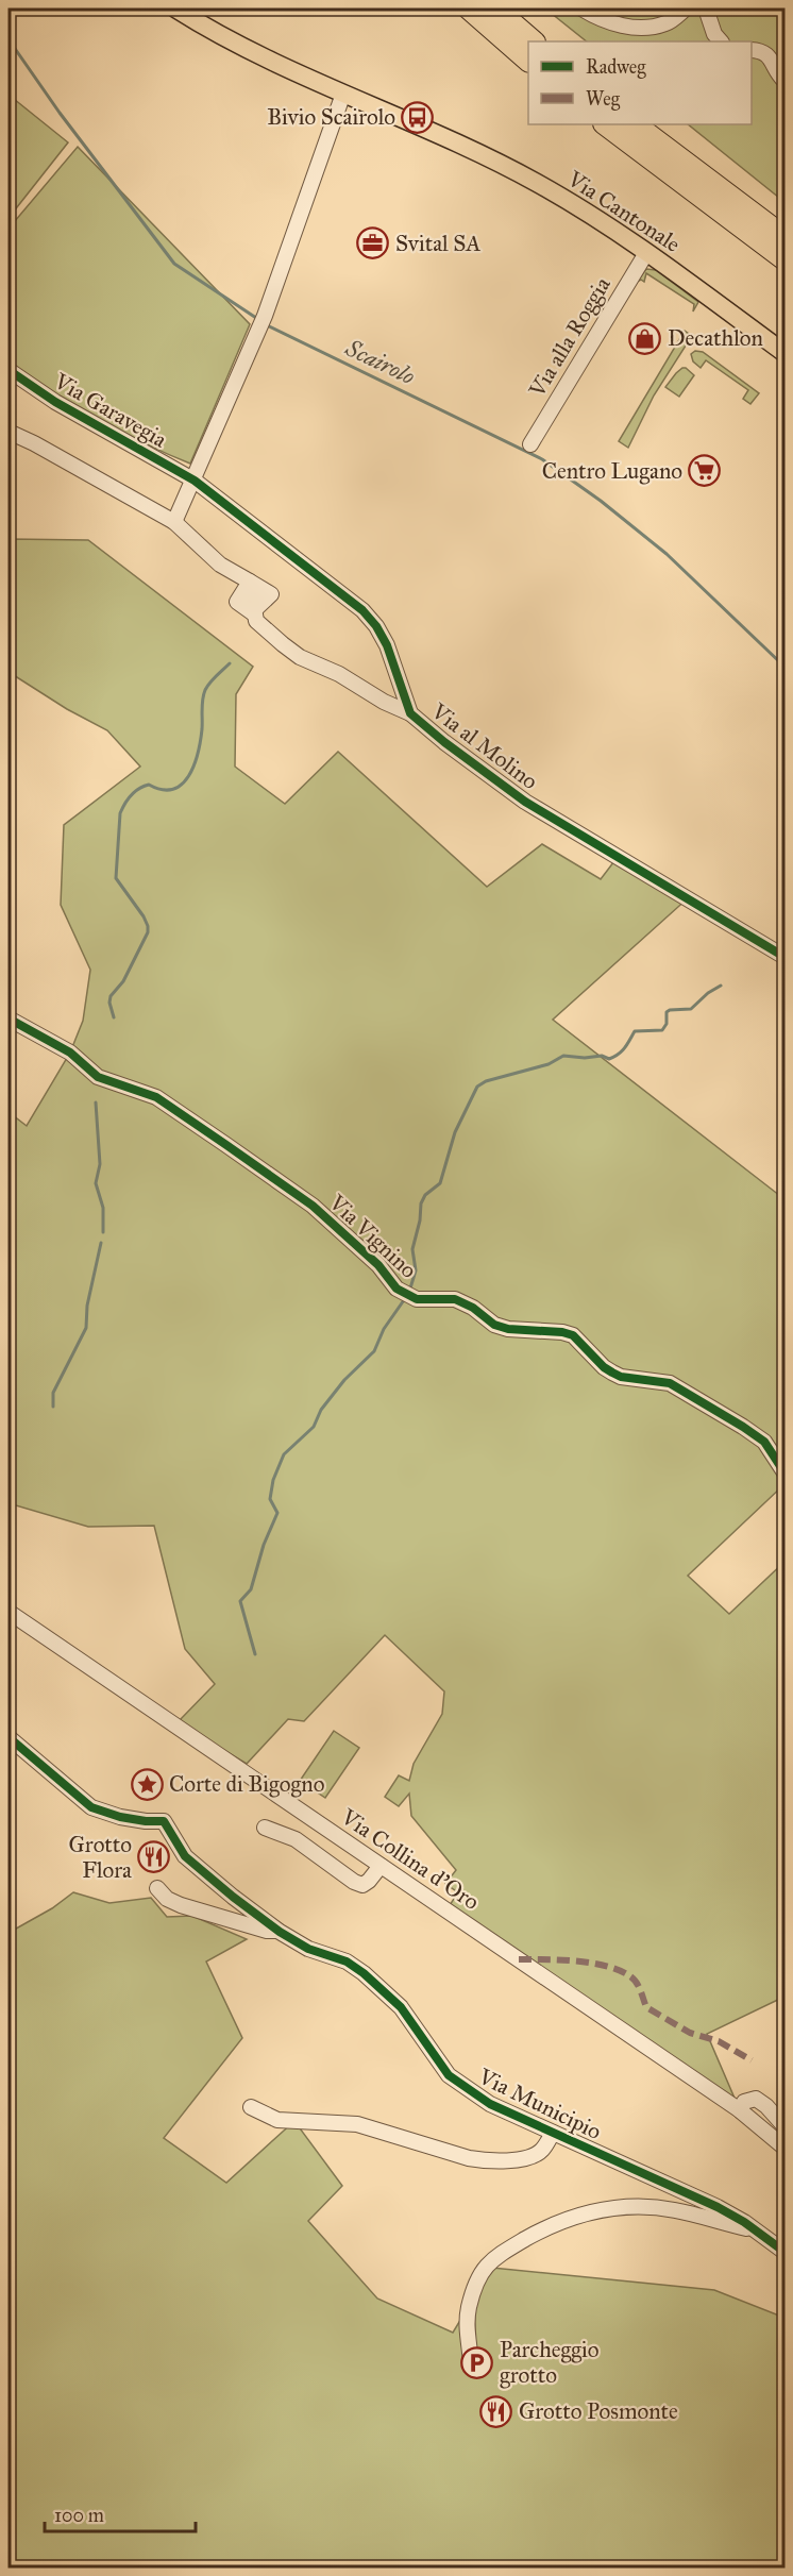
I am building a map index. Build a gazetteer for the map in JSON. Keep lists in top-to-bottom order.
{
  "streets": {
    "main road": ["Via Cantonale"],
    "street": [
      "Via alla Roggia",
      "Via Garavegia",
      "Via al Molino",
      "Via Vignino",
      "Via Collina d'Oro",
      "Via Municipio"
    ]
  },
  "crossings": [
    ["Via Cantonale", "Via alla Roggia"],
    ["Via Garavegia", "Via al Molino"]
  ],
  "water": ["Scairolo"],
  "places": {
    "bus stop": ["Bivio Scairolo"],
    "office": ["Svital SA"],
    "shop": ["Decathlon"],
    "supermarket": ["Centro Lugano"],
    "place": ["Corte di Bigogno"],
    "restaurant": ["Grotto Flora", "Grotto Posmonte"],
    "parking": ["Parcheggio grotto"]
  },
  "legend": ["Radweg", "Weg"],
  "scale_bar": "100 m"
}
